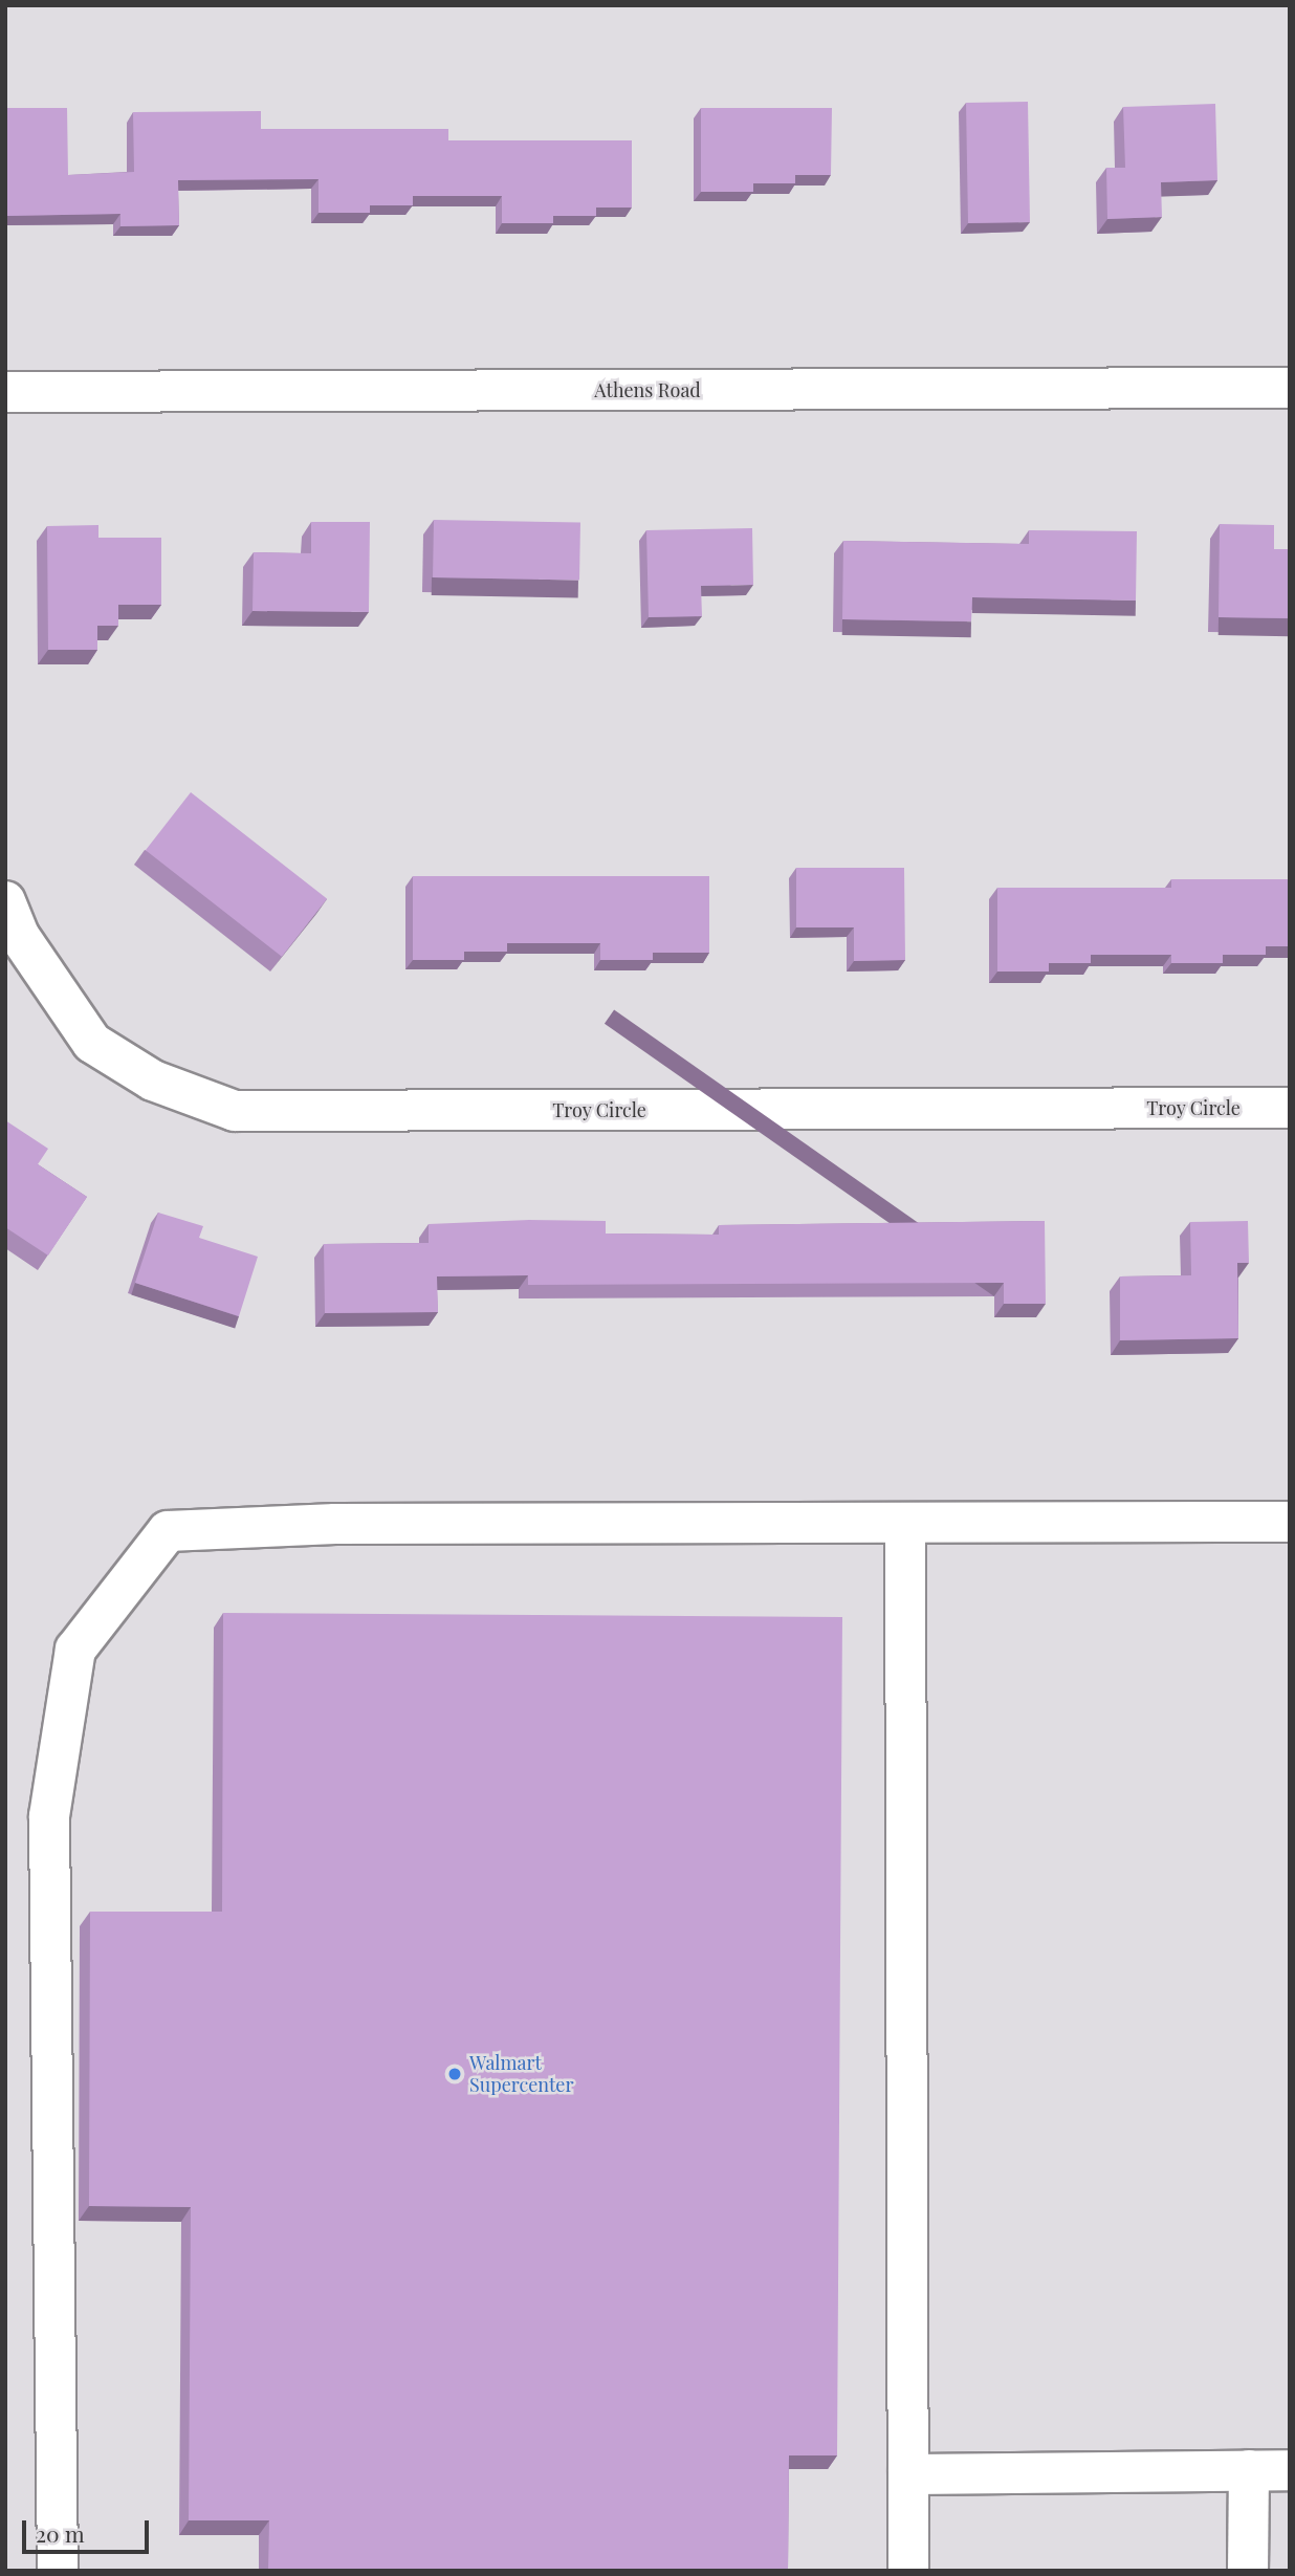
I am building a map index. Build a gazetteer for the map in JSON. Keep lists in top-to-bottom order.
{
  "streets": {
    "street": ["Athens Road", "Troy Circle"]
  },
  "places": ["Walmart Supercenter"],
  "scale_bar": "20 m"
}
